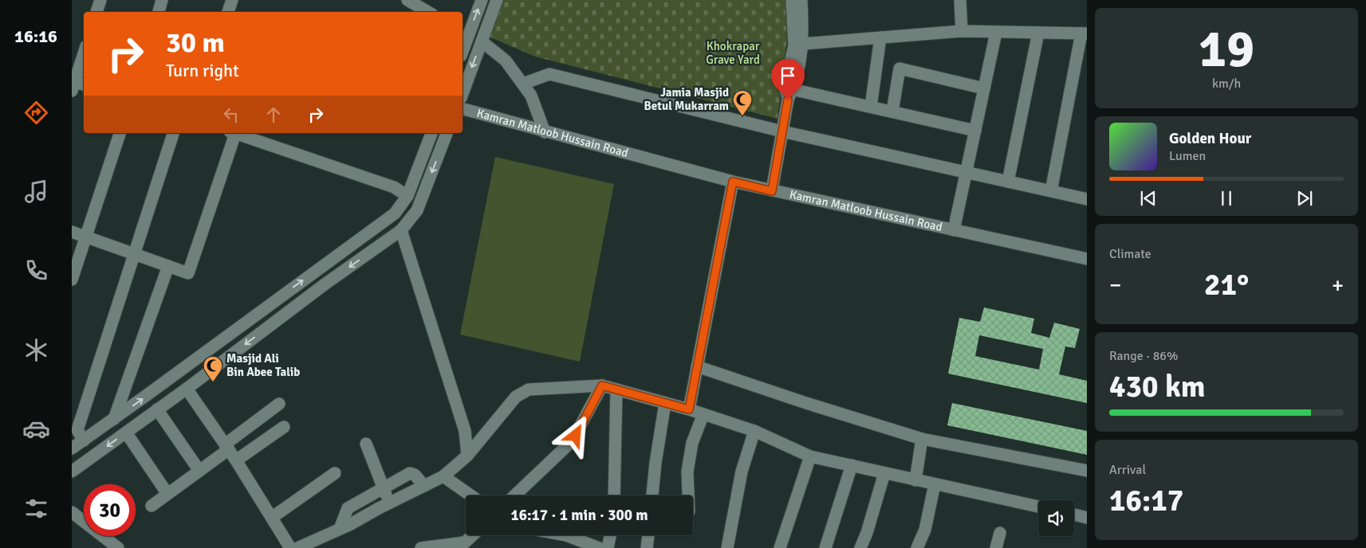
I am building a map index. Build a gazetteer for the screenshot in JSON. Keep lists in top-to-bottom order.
{
  "streets": {
    "street": ["Kamran Matloob Hussain Road"]
  },
  "parks": ["Khokrapar Grave Yard"],
  "places": {
    "mosque": ["Jamia Masjid Betul Mukarram", "Masjid Ali Bin Abee Talib"]
  },
  "page": {
    "tabs": "16:16",
    "tile": [
      ["19", "km/h"],
      "Climate",
      ["Range · 86%", "430 km"],
      ["Arrival", "16:17"]
    ],
    "turn": ["30 m", "Turn right"],
    "song": ["Golden Hour", "Lumen"],
    "heat": ["−", "21°", "+"],
    "limit": "30",
    "trip": "16:17 · 1 min · 300 m"
  }
}
